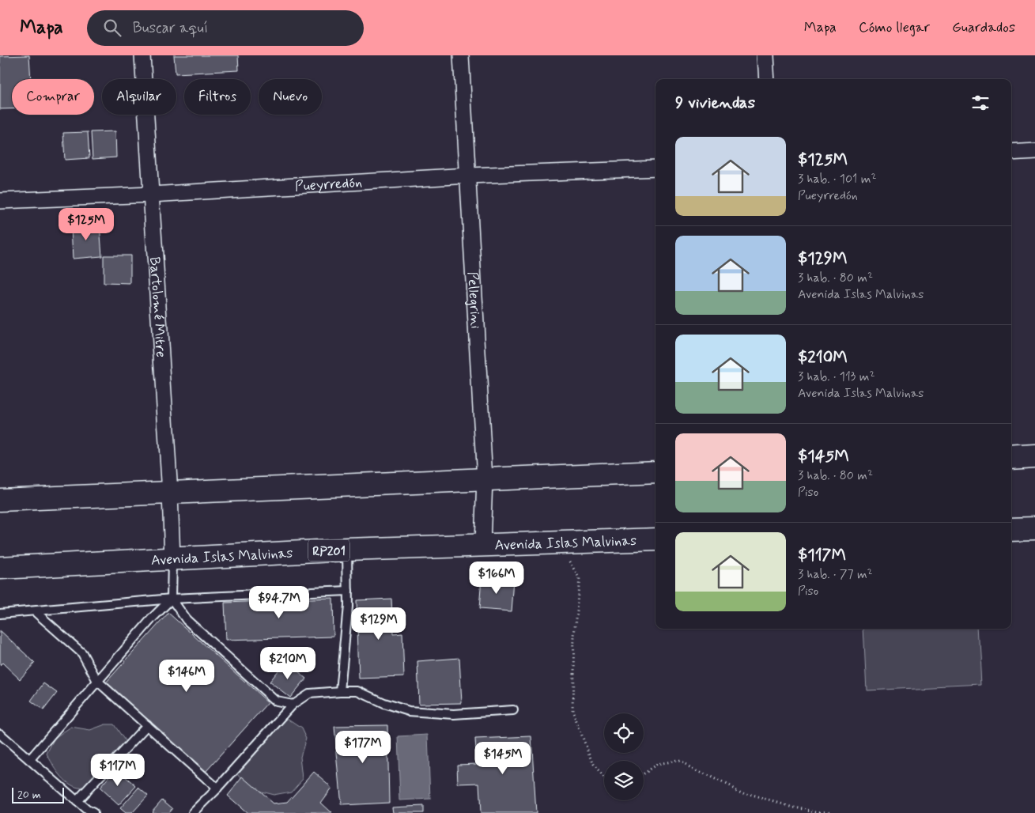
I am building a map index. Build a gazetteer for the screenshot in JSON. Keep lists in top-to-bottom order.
{
  "streets": {
    "main road": ["Avenida Islas Malvinas", "RP201"],
    "street": ["Pueyrredón", "Pellegrini", "Bartolomé Mitre"]
  },
  "crossings": [
    ["Pueyrredón", "Pellegrini"],
    ["Pueyrredón", "Bartolomé Mitre"],
    ["Pellegrini", "Avenida Islas Malvinas"],
    ["Bartolomé Mitre", "Avenida Islas Malvinas"]
  ],
  "scale_bar": "20 m",
  "page": {
    "header": "Mapa",
    "search": "Buscar aquí",
    "nav": ["Mapa", "Cómo llegar", "Guardados"],
    "chip": [
      "Comprar",
      "Alquilar",
      "Filtros",
      "Nuevo"
    ],
    "heading": "9 viviendas",
    "list": [
      {
        "name": "$125M",
        "note": "3 hab. · 101 m² · Pueyrredón"
      },
      {
        "name": "$129M",
        "note": "3 hab. · 80 m² · Avenida Islas Malvinas"
      },
      {
        "name": "$210M",
        "note": "3 hab. · 113 m² · Avenida Islas Malvinas"
      },
      {
        "name": "$145M",
        "note": "3 hab. · 80 m² · Piso"
      },
      {
        "name": "$117M",
        "note": "3 hab. · 77 m² · Piso"
      }
    ],
    "price": [
      "$125M",
      "$166M",
      "$94.7M",
      "$129M",
      "$210M",
      "$146M",
      "$177M",
      "$145M",
      "$117M"
    ],
    "scale": "20 m"
  }
}
